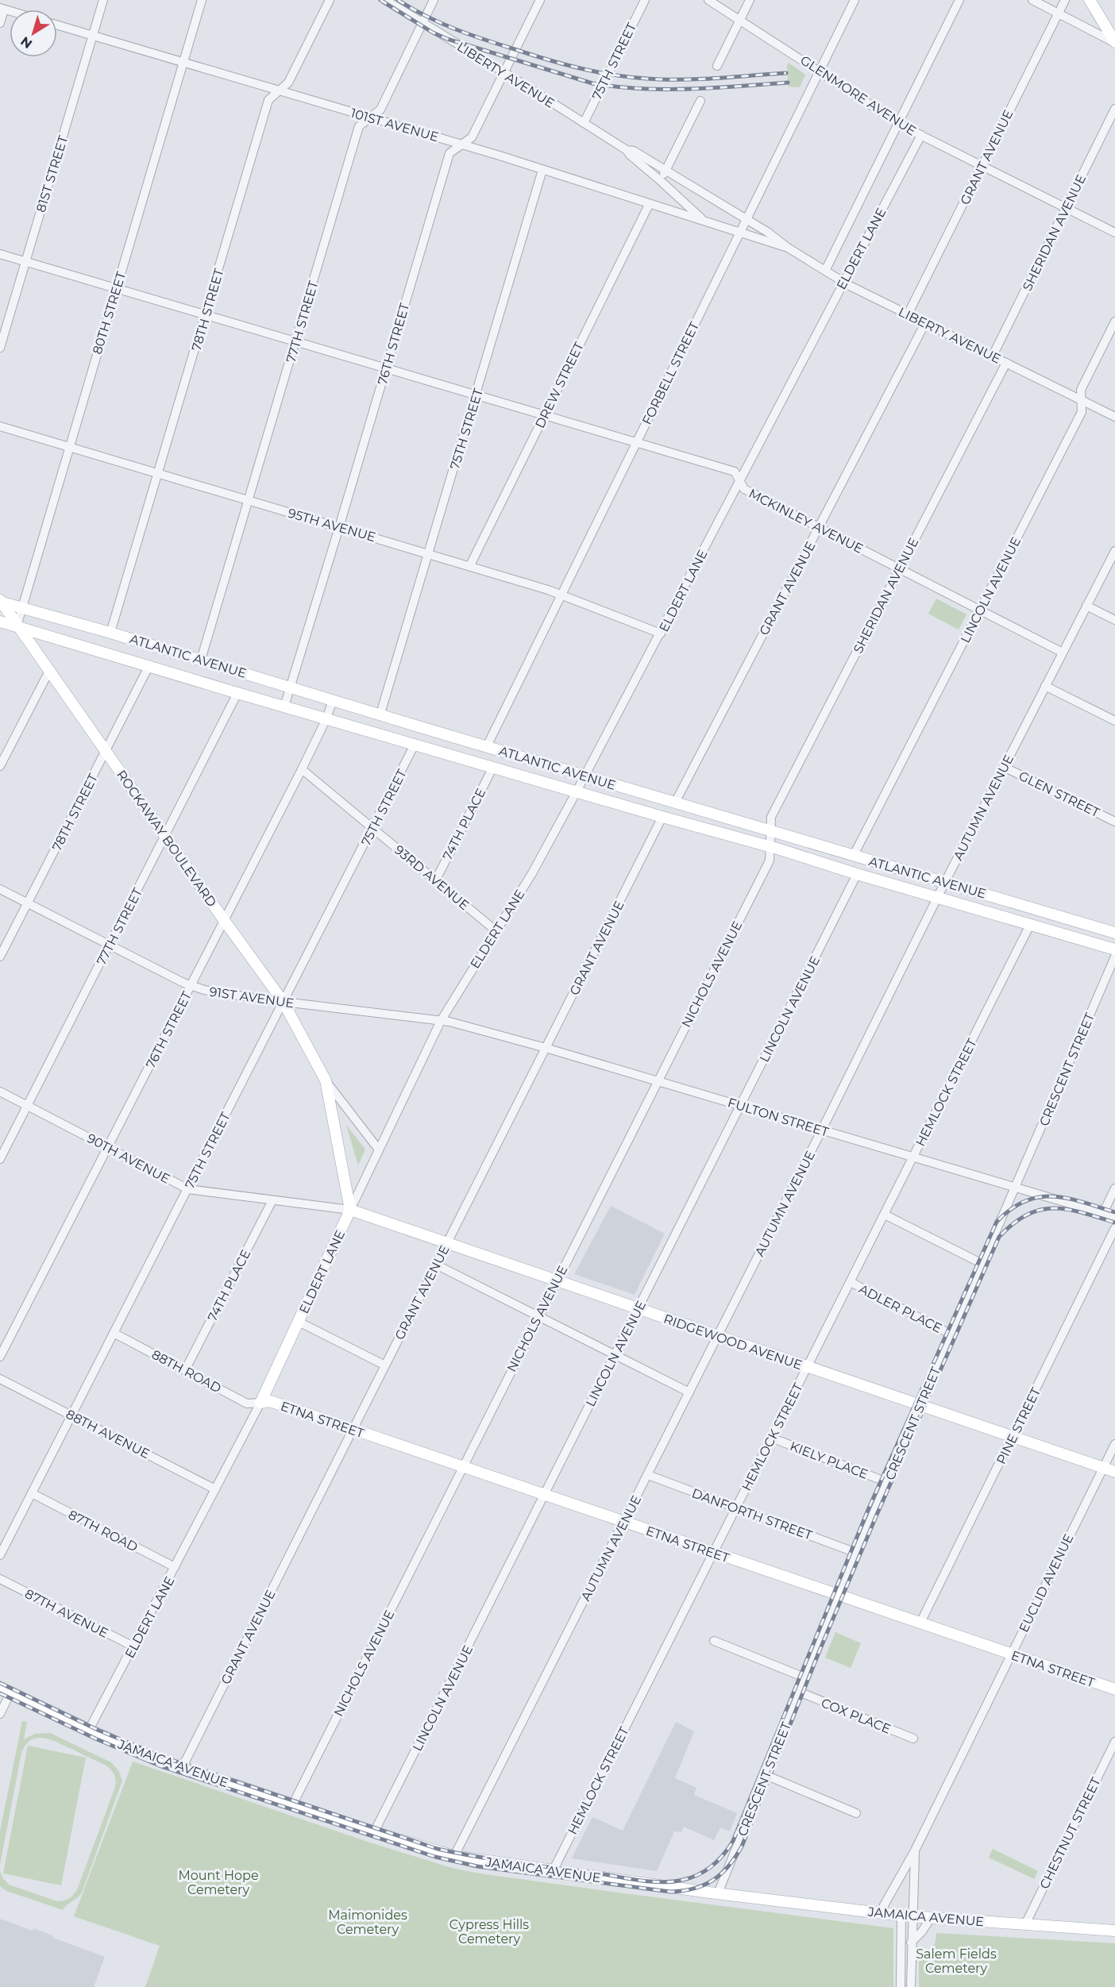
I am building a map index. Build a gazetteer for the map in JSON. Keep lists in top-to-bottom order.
{
  "streets": {
    "main road": [
      "ELDERT LANE",
      "ATLANTIC AVENUE",
      "ROCKAWAY BOULEVARD",
      "RIDGEWOOD AVENUE",
      "ETNA STREET",
      "JAMAICA AVENUE"
    ],
    "street": [
      "75TH STREET",
      "LIBERTY AVENUE",
      "GLENMORE AVENUE",
      "101ST AVENUE",
      "GRANT AVENUE",
      "81ST STREET",
      "SHERIDAN AVENUE",
      "78TH STREET",
      "80TH STREET",
      "77TH STREET",
      "76TH STREET",
      "FORBELL STREET",
      "DREW STREET",
      "MCKINLEY AVENUE",
      "95TH AVENUE",
      "LINCOLN AVENUE",
      "GLEN STREET",
      "AUTUMN AVENUE",
      "74TH PLACE",
      "93RD AVENUE",
      "NICHOLS AVENUE",
      "91ST AVENUE",
      "CRESCENT STREET",
      "HEMLOCK STREET",
      "FULTON STREET",
      "90TH AVENUE",
      "ADLER PLACE",
      "88TH ROAD",
      "PINE STREET",
      "88TH AVENUE",
      "KIELY PLACE",
      "DANFORTH STREET",
      "87TH ROAD",
      "EUCLID AVENUE",
      "87TH AVENUE",
      "COX PLACE",
      "CHESTNUT STREET"
    ]
  },
  "crossings": [
    ["75TH STREET", "LIBERTY AVENUE"],
    ["75TH STREET", "101ST AVENUE"],
    ["75TH STREET", "MCKINLEY AVENUE"],
    ["75TH STREET", "95TH AVENUE"],
    ["75TH STREET", "ATLANTIC AVENUE"],
    ["75TH STREET", "ROCKAWAY BOULEVARD"],
    ["75TH STREET", "93RD AVENUE"],
    ["75TH STREET", "91ST AVENUE"],
    ["75TH STREET", "90TH AVENUE"],
    ["75TH STREET", "88TH ROAD"],
    ["75TH STREET", "88TH AVENUE"],
    ["75TH STREET", "87TH ROAD"],
    ["LIBERTY AVENUE", "101ST AVENUE"],
    ["LIBERTY AVENUE", "GRANT AVENUE"],
    ["LIBERTY AVENUE", "SHERIDAN AVENUE"],
    ["LIBERTY AVENUE", "ELDERT LANE"],
    ["LIBERTY AVENUE", "77TH STREET"],
    ["LIBERTY AVENUE", "76TH STREET"],
    ["LIBERTY AVENUE", "FORBELL STREET"],
    ["LIBERTY AVENUE", "LINCOLN AVENUE"],
    ["GLENMORE AVENUE", "GRANT AVENUE"],
    ["GLENMORE AVENUE", "SHERIDAN AVENUE"],
    ["GLENMORE AVENUE", "ELDERT LANE"],
    ["GLENMORE AVENUE", "FORBELL STREET"],
    ["101ST AVENUE", "81ST STREET"],
    ["101ST AVENUE", "78TH STREET"],
    ["101ST AVENUE", "80TH STREET"],
    ["101ST AVENUE", "77TH STREET"],
    ["101ST AVENUE", "76TH STREET"],
    ["101ST AVENUE", "FORBELL STREET"],
    ["101ST AVENUE", "DREW STREET"],
    ["GRANT AVENUE", "MCKINLEY AVENUE"],
    ["GRANT AVENUE", "ATLANTIC AVENUE"],
    ["GRANT AVENUE", "FULTON STREET"],
    ["GRANT AVENUE", "RIDGEWOOD AVENUE"],
    ["GRANT AVENUE", "ETNA STREET"],
    ["GRANT AVENUE", "JAMAICA AVENUE"],
    ["81ST STREET", "MCKINLEY AVENUE"],
    ["SHERIDAN AVENUE", "MCKINLEY AVENUE"],
    ["SHERIDAN AVENUE", "ATLANTIC AVENUE"],
    ["SHERIDAN AVENUE", "NICHOLS AVENUE"],
    ["ELDERT LANE", "MCKINLEY AVENUE"],
    ["ELDERT LANE", "95TH AVENUE"],
    ["ELDERT LANE", "ATLANTIC AVENUE"],
    ["ELDERT LANE", "ROCKAWAY BOULEVARD"],
    ["ELDERT LANE", "93RD AVENUE"],
    ["ELDERT LANE", "91ST AVENUE"],
    ["ELDERT LANE", "FULTON STREET"],
    ["ELDERT LANE", "90TH AVENUE"],
    ["ELDERT LANE", "RIDGEWOOD AVENUE"],
    ["ELDERT LANE", "88TH ROAD"],
    ["ELDERT LANE", "ETNA STREET"],
    ["ELDERT LANE", "88TH AVENUE"],
    ["ELDERT LANE", "87TH ROAD"],
    ["ELDERT LANE", "87TH AVENUE"],
    ["ELDERT LANE", "JAMAICA AVENUE"],
    ["78TH STREET", "MCKINLEY AVENUE"],
    ["78TH STREET", "95TH AVENUE"],
    ["78TH STREET", "ATLANTIC AVENUE"],
    ["78TH STREET", "ROCKAWAY BOULEVARD"],
    ["78TH STREET", "91ST AVENUE"],
    ["80TH STREET", "MCKINLEY AVENUE"],
    ["80TH STREET", "95TH AVENUE"],
    ["80TH STREET", "ATLANTIC AVENUE"],
    ["80TH STREET", "ROCKAWAY BOULEVARD"],
    ["77TH STREET", "MCKINLEY AVENUE"],
    ["77TH STREET", "95TH AVENUE"],
    ["77TH STREET", "ATLANTIC AVENUE"],
    ["77TH STREET", "ROCKAWAY BOULEVARD"],
    ["77TH STREET", "91ST AVENUE"],
    ["77TH STREET", "90TH AVENUE"],
    ["76TH STREET", "MCKINLEY AVENUE"],
    ["76TH STREET", "95TH AVENUE"],
    ["76TH STREET", "ATLANTIC AVENUE"],
    ["76TH STREET", "ROCKAWAY BOULEVARD"],
    ["76TH STREET", "93RD AVENUE"],
    ["76TH STREET", "91ST AVENUE"],
    ["76TH STREET", "90TH AVENUE"],
    ["FORBELL STREET", "MCKINLEY AVENUE"],
    ["FORBELL STREET", "95TH AVENUE"],
    ["FORBELL STREET", "ATLANTIC AVENUE"],
    ["DREW STREET", "MCKINLEY AVENUE"],
    ["DREW STREET", "95TH AVENUE"],
    ["MCKINLEY AVENUE", "LINCOLN AVENUE"],
    ["MCKINLEY AVENUE", "AUTUMN AVENUE"],
    ["LINCOLN AVENUE", "ATLANTIC AVENUE"],
    ["LINCOLN AVENUE", "FULTON STREET"],
    ["LINCOLN AVENUE", "RIDGEWOOD AVENUE"],
    ["LINCOLN AVENUE", "ETNA STREET"],
    ["LINCOLN AVENUE", "JAMAICA AVENUE"],
    ["ATLANTIC AVENUE", "AUTUMN AVENUE"],
    ["ATLANTIC AVENUE", "74TH PLACE"],
    ["ATLANTIC AVENUE", "ROCKAWAY BOULEVARD"],
    ["ATLANTIC AVENUE", "NICHOLS AVENUE"],
    ["ATLANTIC AVENUE", "HEMLOCK STREET"],
    ["GLEN STREET", "AUTUMN AVENUE"],
    ["AUTUMN AVENUE", "FULTON STREET"],
    ["AUTUMN AVENUE", "RIDGEWOOD AVENUE"],
    ["AUTUMN AVENUE", "ETNA STREET"],
    ["AUTUMN AVENUE", "DANFORTH STREET"],
    ["AUTUMN AVENUE", "JAMAICA AVENUE"],
    ["74TH PLACE", "93RD AVENUE"],
    ["74TH PLACE", "90TH AVENUE"],
    ["74TH PLACE", "88TH ROAD"],
    ["ROCKAWAY BOULEVARD", "91ST AVENUE"],
    ["ROCKAWAY BOULEVARD", "90TH AVENUE"],
    ["ROCKAWAY BOULEVARD", "RIDGEWOOD AVENUE"],
    ["NICHOLS AVENUE", "FULTON STREET"],
    ["NICHOLS AVENUE", "RIDGEWOOD AVENUE"],
    ["NICHOLS AVENUE", "ETNA STREET"],
    ["NICHOLS AVENUE", "JAMAICA AVENUE"],
    ["91ST AVENUE", "FULTON STREET"],
    ["CRESCENT STREET", "FULTON STREET"],
    ["CRESCENT STREET", "ADLER PLACE"],
    ["CRESCENT STREET", "RIDGEWOOD AVENUE"],
    ["CRESCENT STREET", "ETNA STREET"],
    ["CRESCENT STREET", "KIELY PLACE"],
    ["CRESCENT STREET", "DANFORTH STREET"],
    ["CRESCENT STREET", "COX PLACE"],
    ["CRESCENT STREET", "JAMAICA AVENUE"],
    ["HEMLOCK STREET", "FULTON STREET"],
    ["HEMLOCK STREET", "ADLER PLACE"],
    ["HEMLOCK STREET", "RIDGEWOOD AVENUE"],
    ["HEMLOCK STREET", "ETNA STREET"],
    ["HEMLOCK STREET", "KIELY PLACE"],
    ["HEMLOCK STREET", "DANFORTH STREET"],
    ["HEMLOCK STREET", "JAMAICA AVENUE"],
    ["90TH AVENUE", "RIDGEWOOD AVENUE"],
    ["RIDGEWOOD AVENUE", "PINE STREET"],
    ["RIDGEWOOD AVENUE", "EUCLID AVENUE"],
    ["88TH ROAD", "ETNA STREET"],
    ["ETNA STREET", "PINE STREET"],
    ["ETNA STREET", "EUCLID AVENUE"],
    ["EUCLID AVENUE", "JAMAICA AVENUE"],
    ["JAMAICA AVENUE", "CHESTNUT STREET"]
  ],
  "parks": [
    "Mount Hope Cemetery",
    "Maimonides Cemetery",
    "Cypress Hills Cemetery",
    "Salem Fields Cemetery"
  ],
  "north": "bottom left"
}
